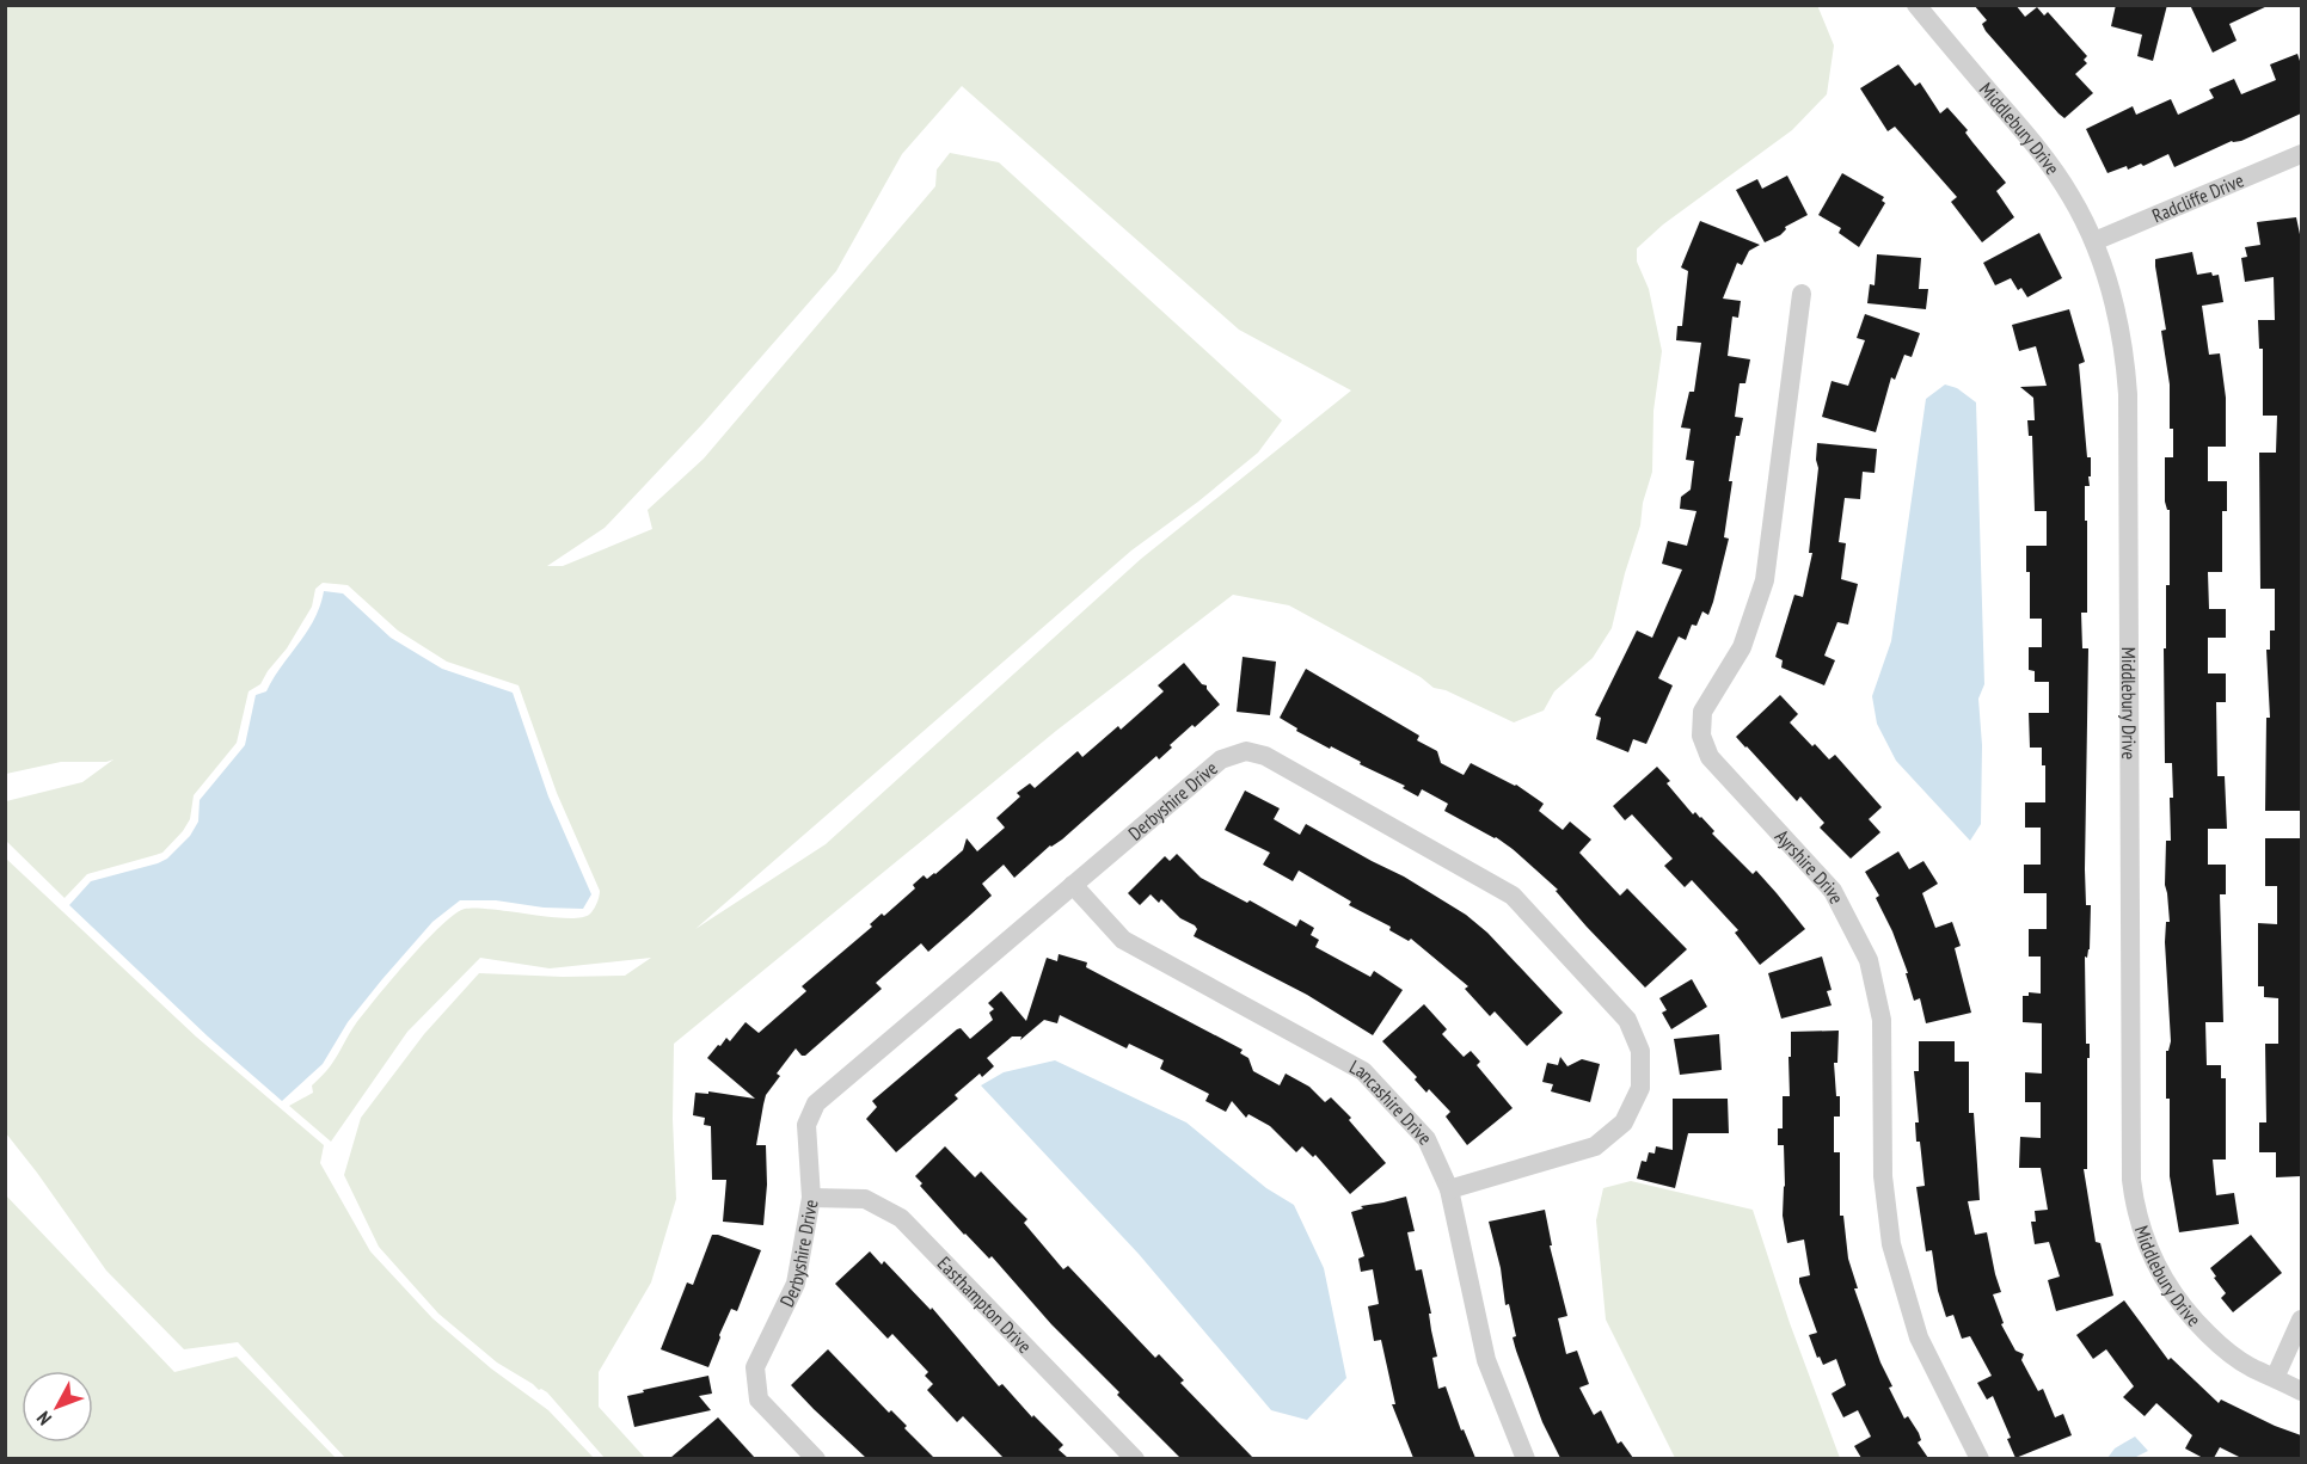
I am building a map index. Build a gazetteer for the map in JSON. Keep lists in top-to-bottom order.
{
  "streets": {
    "street": [
      "Middlebury Drive",
      "Radcliffe Drive",
      "Derbyshire Drive",
      "Ayrshire Drive",
      "Lancashire Drive",
      "Easthampton Drive"
    ]
  },
  "crossings": [
    ["Middlebury Drive", "Radcliffe Drive"],
    ["Derbyshire Drive", "Lancashire Drive"],
    ["Derbyshire Drive", "Easthampton Drive"]
  ],
  "north": "bottom left"
}
